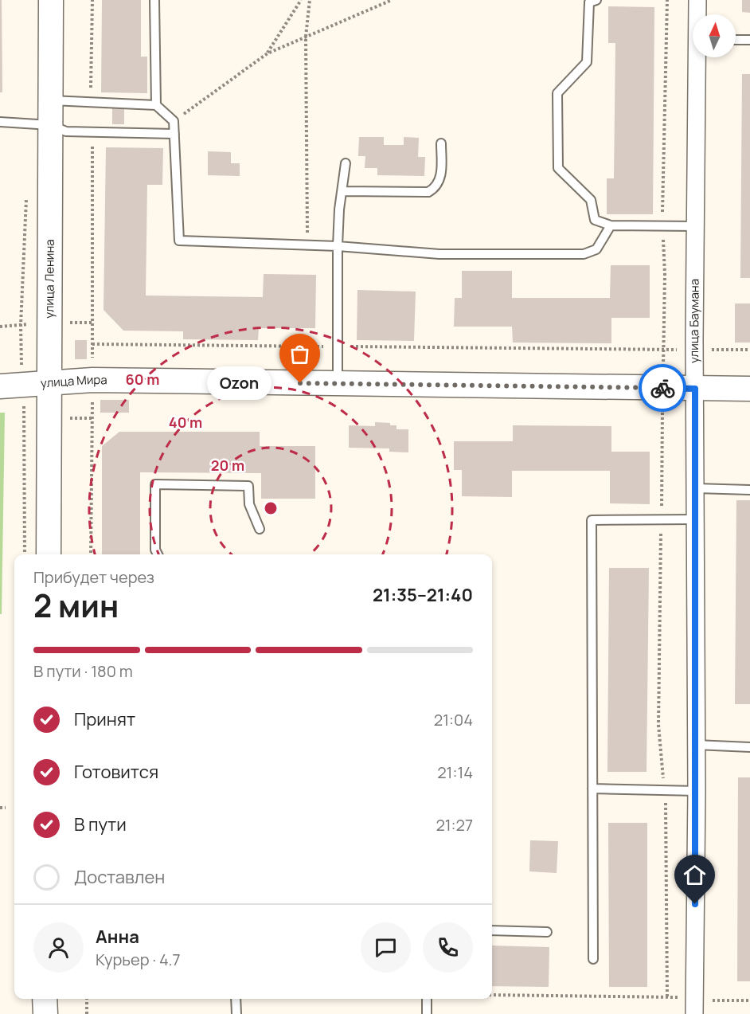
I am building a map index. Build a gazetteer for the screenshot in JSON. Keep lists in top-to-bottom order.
{
  "streets": {
    "street": ["улица Ленина", "улица Баумана", "улица Мира"]
  },
  "crossings": [
    ["улица Ленина", "улица Мира"],
    ["улица Баумана", "улица Мира"]
  ],
  "places": ["Ozon"],
  "north": "top",
  "page": {
    "bubble": "Ozon",
    "heading": ["2 мин", "Прибудет через", "21:35–21:40"],
    "panel": ["Анна", "Курьер · 4.7"],
    "bar": "В пути · 180 m",
    "list": [
      ["Принят", "21:04"],
      ["Готовится", "21:14"],
      ["В пути", "21:27"],
      "Доставлен"
    ]
  },
  "rings": ["60 m", "40 m", "20 m"]
}
